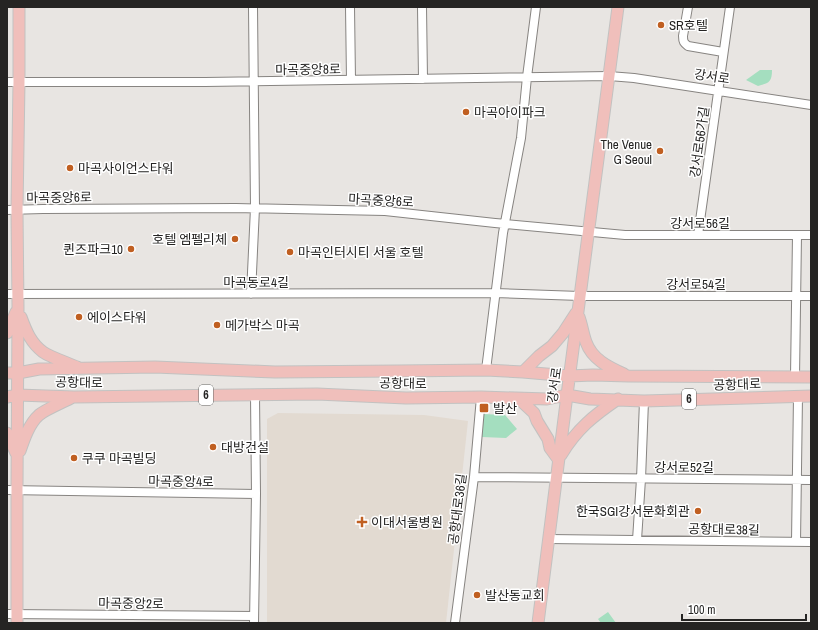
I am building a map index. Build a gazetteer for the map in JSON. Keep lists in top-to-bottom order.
{
  "streets": {
    "main road": ["강서로", "공항대로", "6"],
    "street": [
      "마곡중앙8로",
      "강서로56가길",
      "마곡중앙6로",
      "강서로56길",
      "마곡동로4길",
      "강서로54길",
      "강서로52길",
      "마곡중앙4로",
      "공항대로36길",
      "공항대로38길",
      "마곡중앙2로"
    ]
  },
  "crossings": [
    ["마곡중앙8로", "강서로"],
    ["강서로", "강서로56가길"],
    ["강서로", "강서로56길"],
    ["강서로", "강서로54길"],
    ["강서로", "공항대로"],
    ["강서로", "강서로52길"],
    ["강서로", "공항대로38길"],
    ["강서로56가길", "강서로56길"],
    ["공항대로", "공항대로36길"],
    ["마곡중앙4로", "마곡중앙2로"]
  ],
  "places": {
    "other": [
      "SR호텔",
      "마곡아이파크",
      "The Venue G Seoul",
      "마곡사이언스타워",
      "호텔 엠펠리체",
      "퀸즈파크10",
      "마곡인터시티 서울 호텔",
      "에이스타워",
      "메가박스 마곡",
      "대방건설",
      "쿠쿠 마곡빌딩",
      "한국SGI강서문화회관",
      "발산동교회"
    ],
    "transit": ["발산"],
    "health": ["이대서울병원"]
  },
  "scale_bar": "100 m"
}
